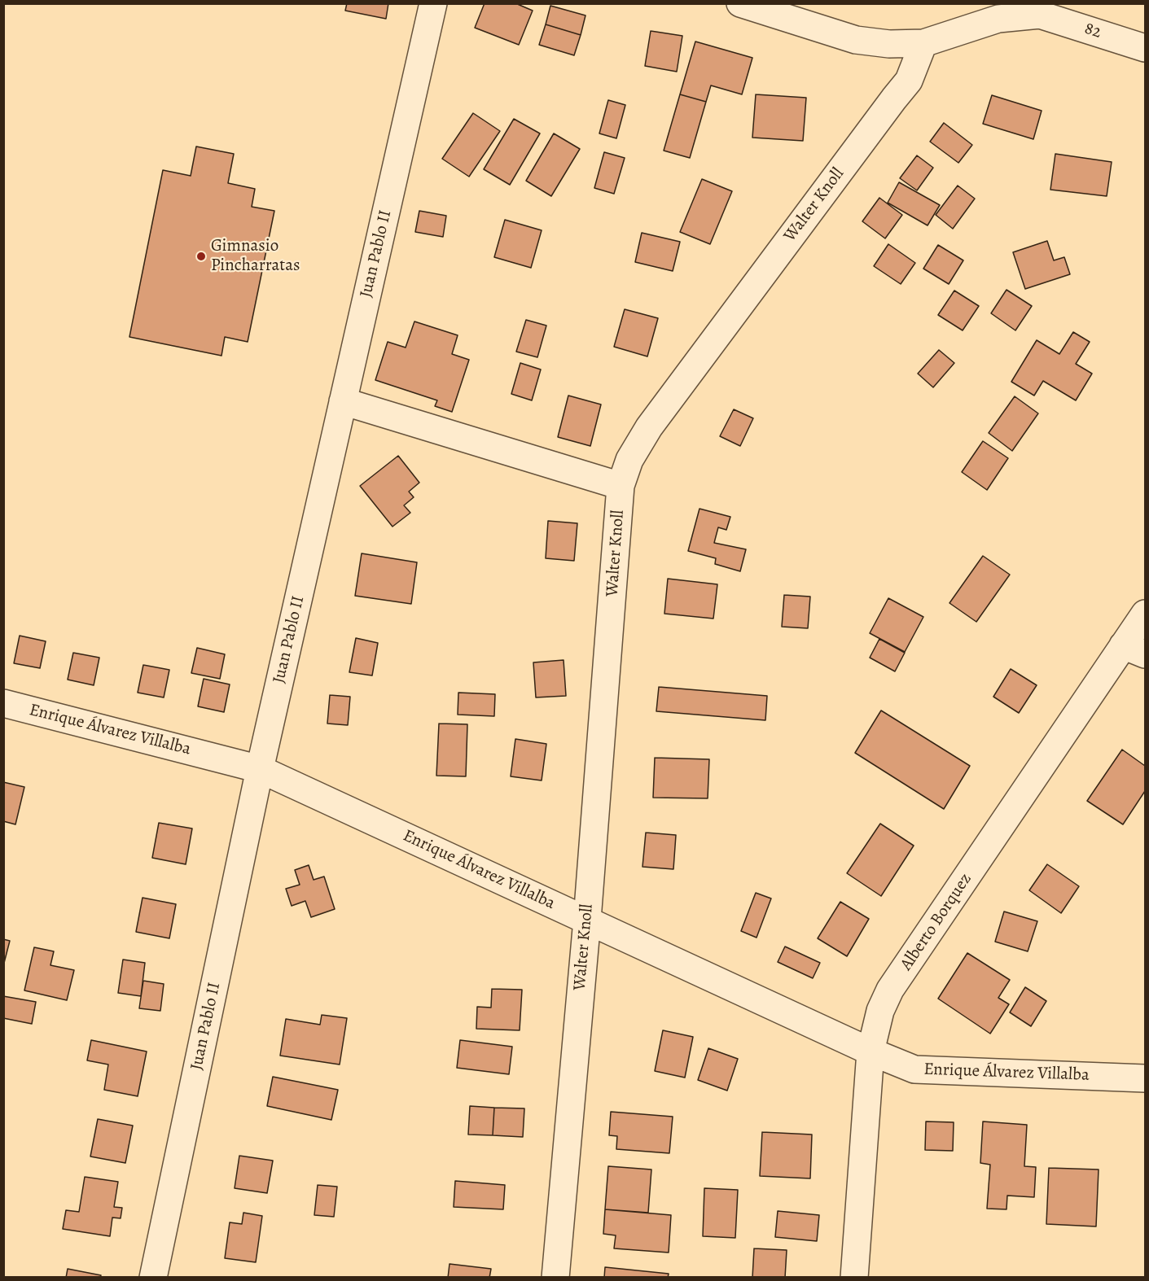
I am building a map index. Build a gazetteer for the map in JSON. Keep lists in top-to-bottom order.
{
  "streets": {
    "street": [
      "82",
      "Walter Knoll",
      "Juan Pablo II",
      "Enrique Álvarez Villalba",
      "Alberto Borquez"
    ]
  },
  "crossings": [
    ["Walter Knoll", "Enrique Álvarez Villalba"],
    ["Juan Pablo II", "Enrique Álvarez Villalba"],
    ["Enrique Álvarez Villalba", "Alberto Borquez"]
  ],
  "places": ["Gimnasio Pincharratas"]
}
